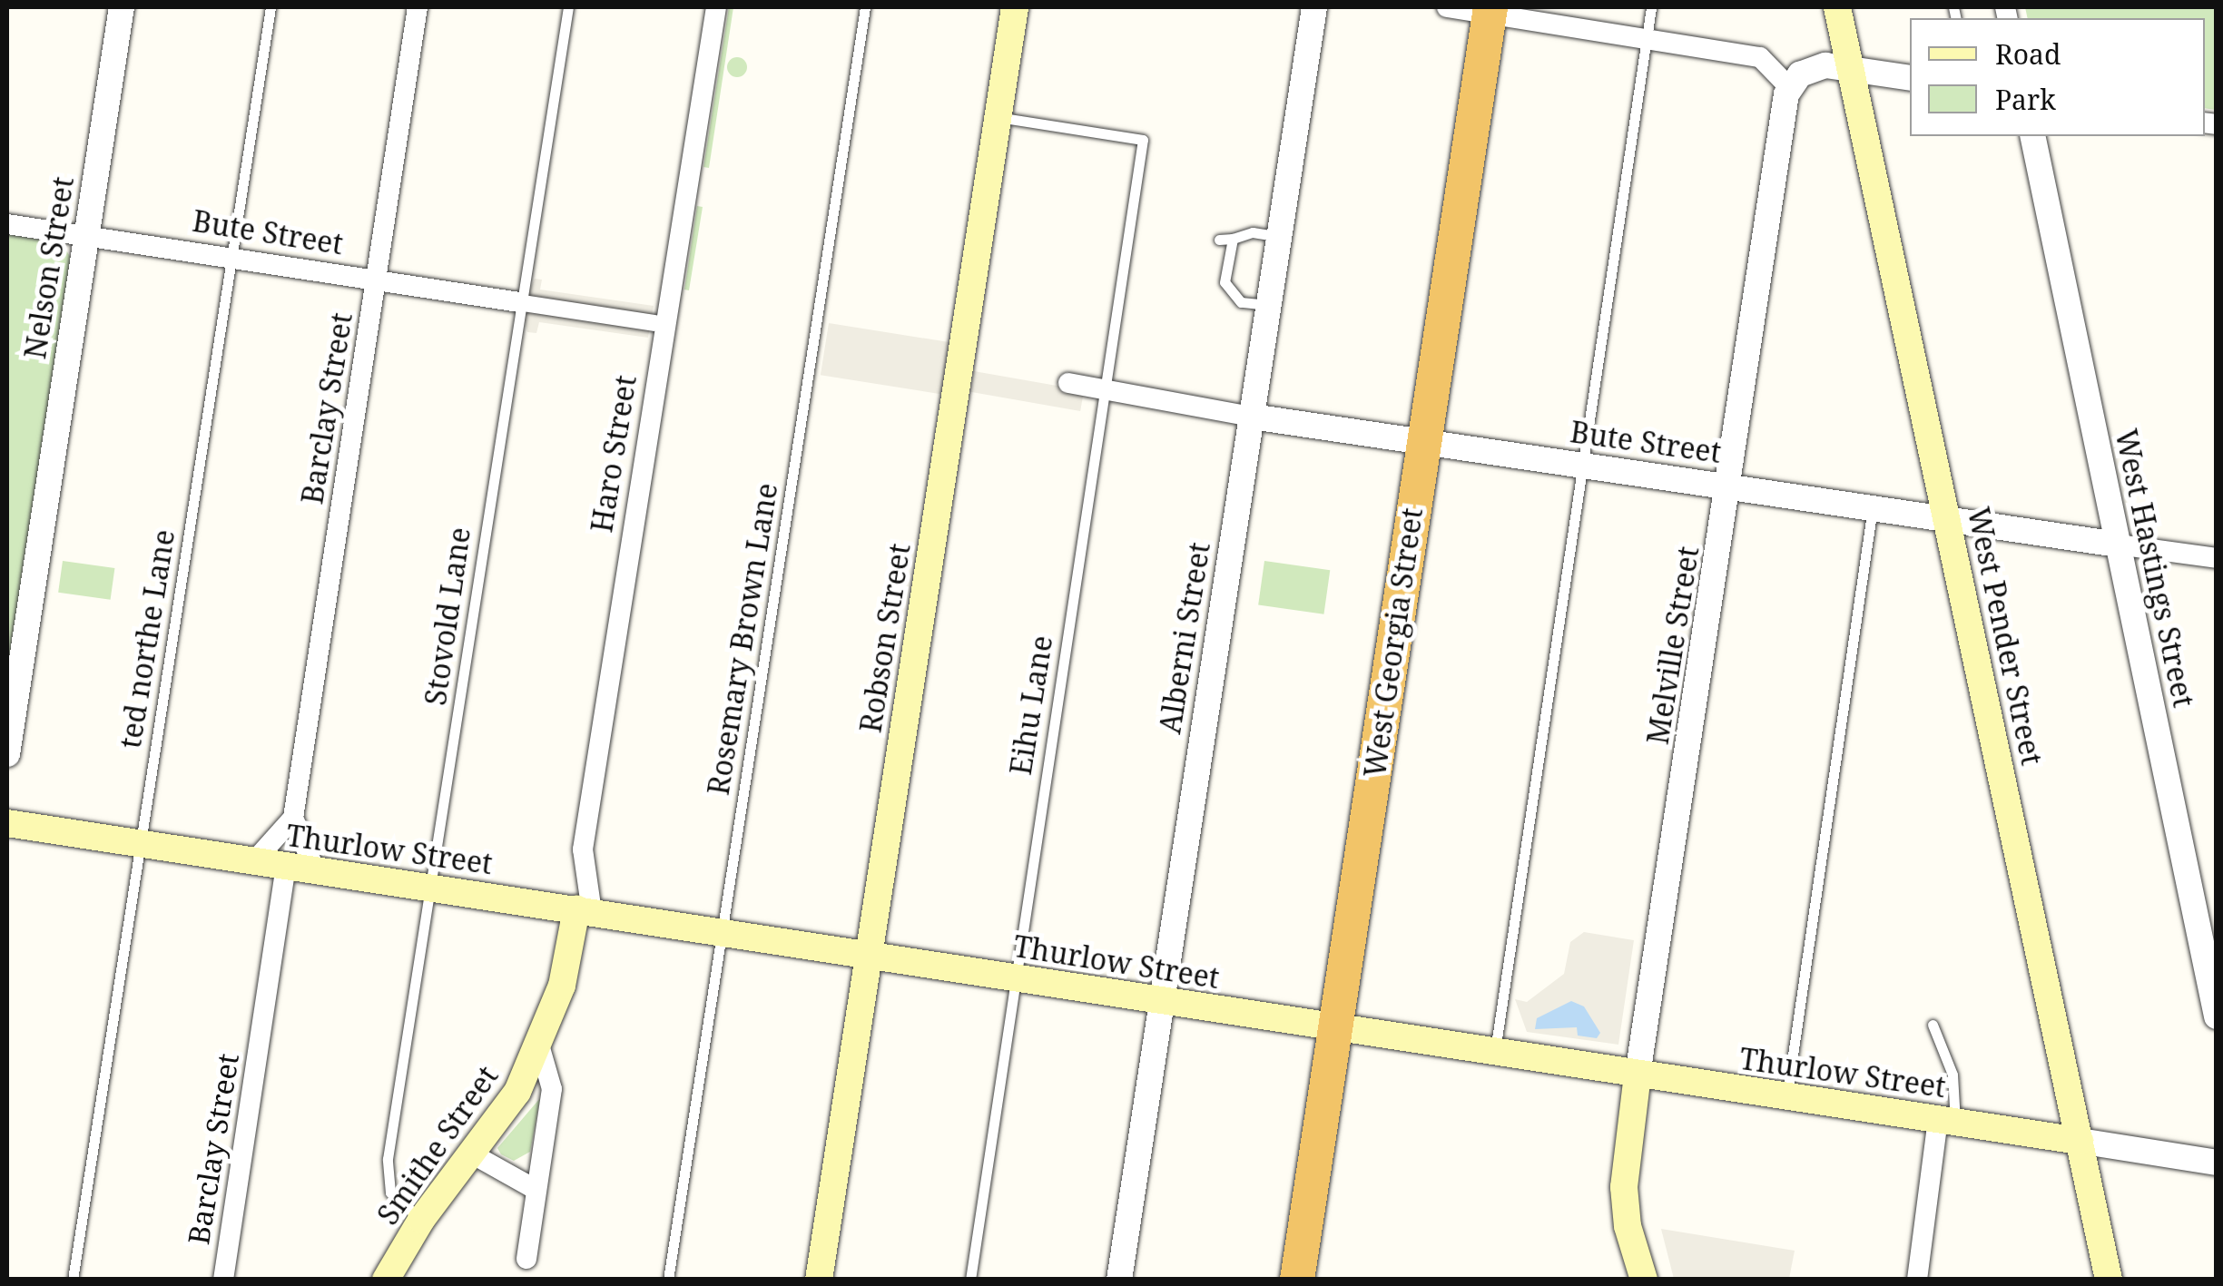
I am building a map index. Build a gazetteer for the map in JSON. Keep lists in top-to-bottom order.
{
  "streets": {
    "highway": ["West Georgia Street"],
    "main road": [
      "Haro Street",
      "West Pender Street",
      "Robson Street",
      "Melville Street",
      "Thurlow Street",
      "Smithe Street"
    ],
    "street": [
      "Bute Street",
      "Nelson Street",
      "Barclay Street",
      "West Hastings Street",
      "Alberni Street"
    ],
    "lane": [
      "Stovold Lane",
      "ted northe Lane",
      "Rosemary Brown Lane",
      "Eihu Lane"
    ]
  },
  "crossings": [
    ["Bute Street", "Nelson Street"],
    ["Bute Street", "Barclay Street"],
    ["Bute Street", "West Hastings Street"],
    ["Bute Street", "Stovold Lane"],
    ["Bute Street", "West Pender Street"],
    ["Bute Street", "Alberni Street"],
    ["Bute Street", "ted northe Lane"],
    ["Bute Street", "West Georgia Street"],
    ["Bute Street", "Melville Street"],
    ["Bute Street", "Eihu Lane"],
    ["Barclay Street", "Thurlow Street"],
    ["Haro Street", "Thurlow Street"],
    ["Haro Street", "Smithe Street"],
    ["Stovold Lane", "Thurlow Street"],
    ["Stovold Lane", "Smithe Street"],
    ["West Pender Street", "Thurlow Street"],
    ["Robson Street", "Eihu Lane"],
    ["Robson Street", "Thurlow Street"],
    ["Alberni Street", "Thurlow Street"],
    ["ted northe Lane", "Thurlow Street"],
    ["Rosemary Brown Lane", "Thurlow Street"],
    ["West Georgia Street", "Thurlow Street"],
    ["Melville Street", "Thurlow Street"],
    ["Eihu Lane", "Thurlow Street"]
  ],
  "legend": ["Road", "Park"]
}
